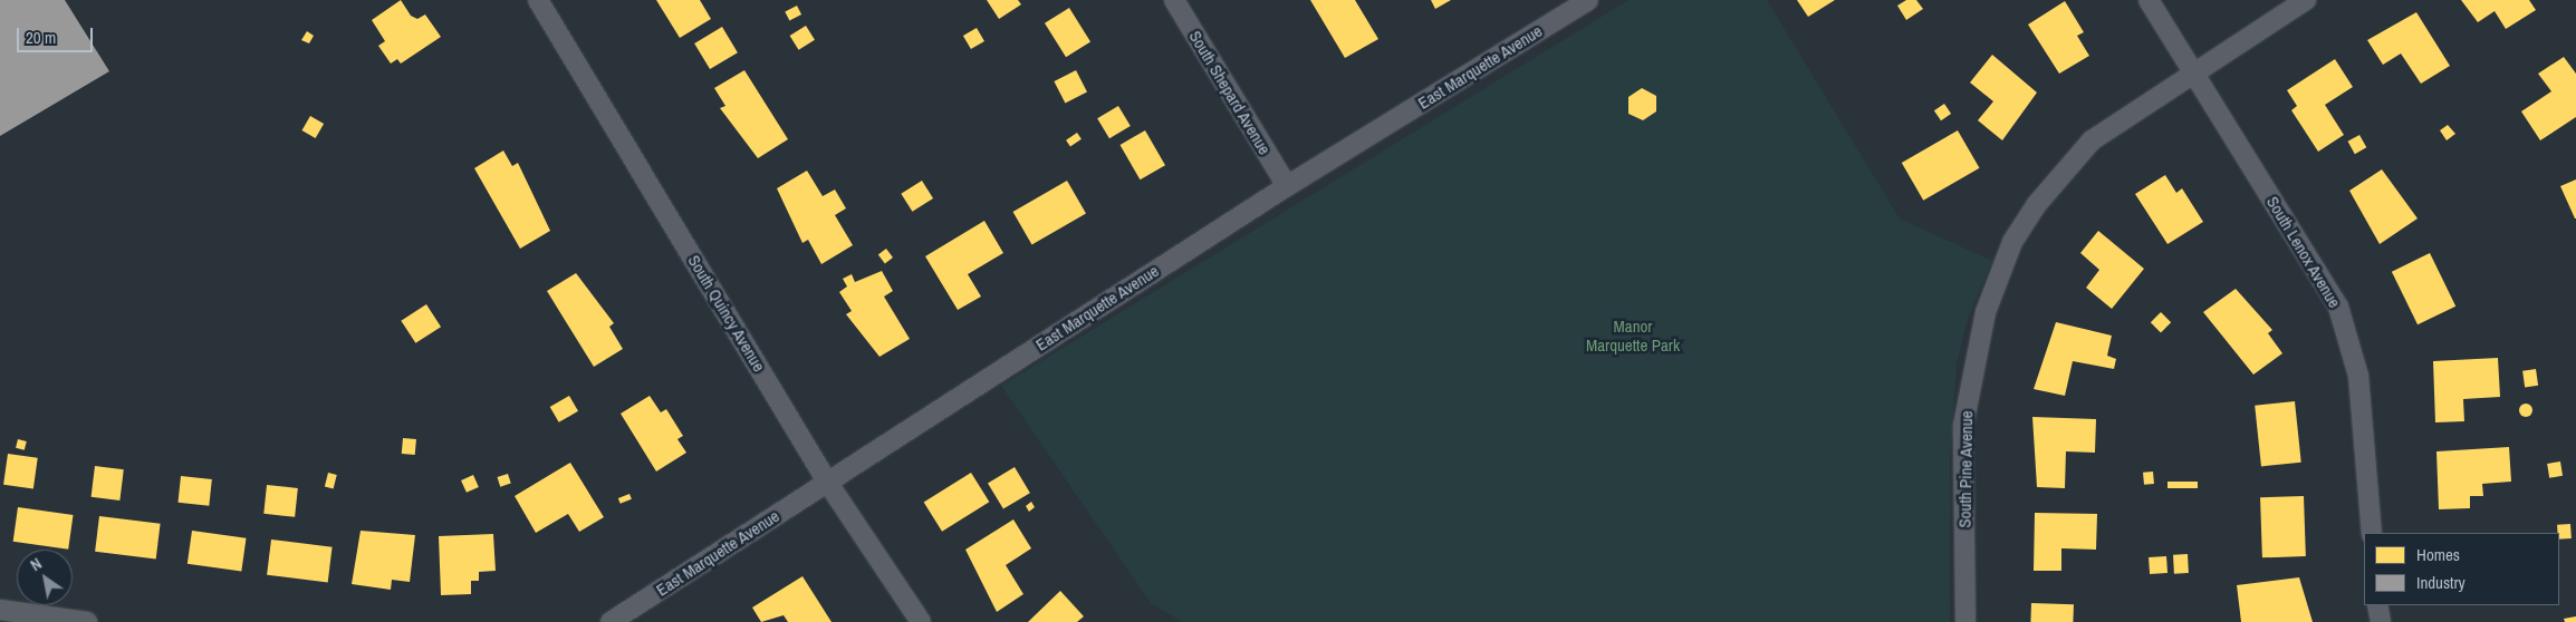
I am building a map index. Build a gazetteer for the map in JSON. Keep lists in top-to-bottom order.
{
  "streets": {
    "street": [
      "East Marquette Avenue",
      "South Shepard Avenue",
      "South Lenox Avenue",
      "South Quincy Avenue",
      "South Pine Avenue"
    ]
  },
  "crossings": [
    ["East Marquette Avenue", "South Shepard Avenue"],
    ["East Marquette Avenue", "South Quincy Avenue"],
    ["South Lenox Avenue", "South Pine Avenue"]
  ],
  "parks": ["Manor Marquette Park"],
  "legend": ["Homes", "Industry"],
  "scale_bar": "20 m",
  "north": "top left"
}
